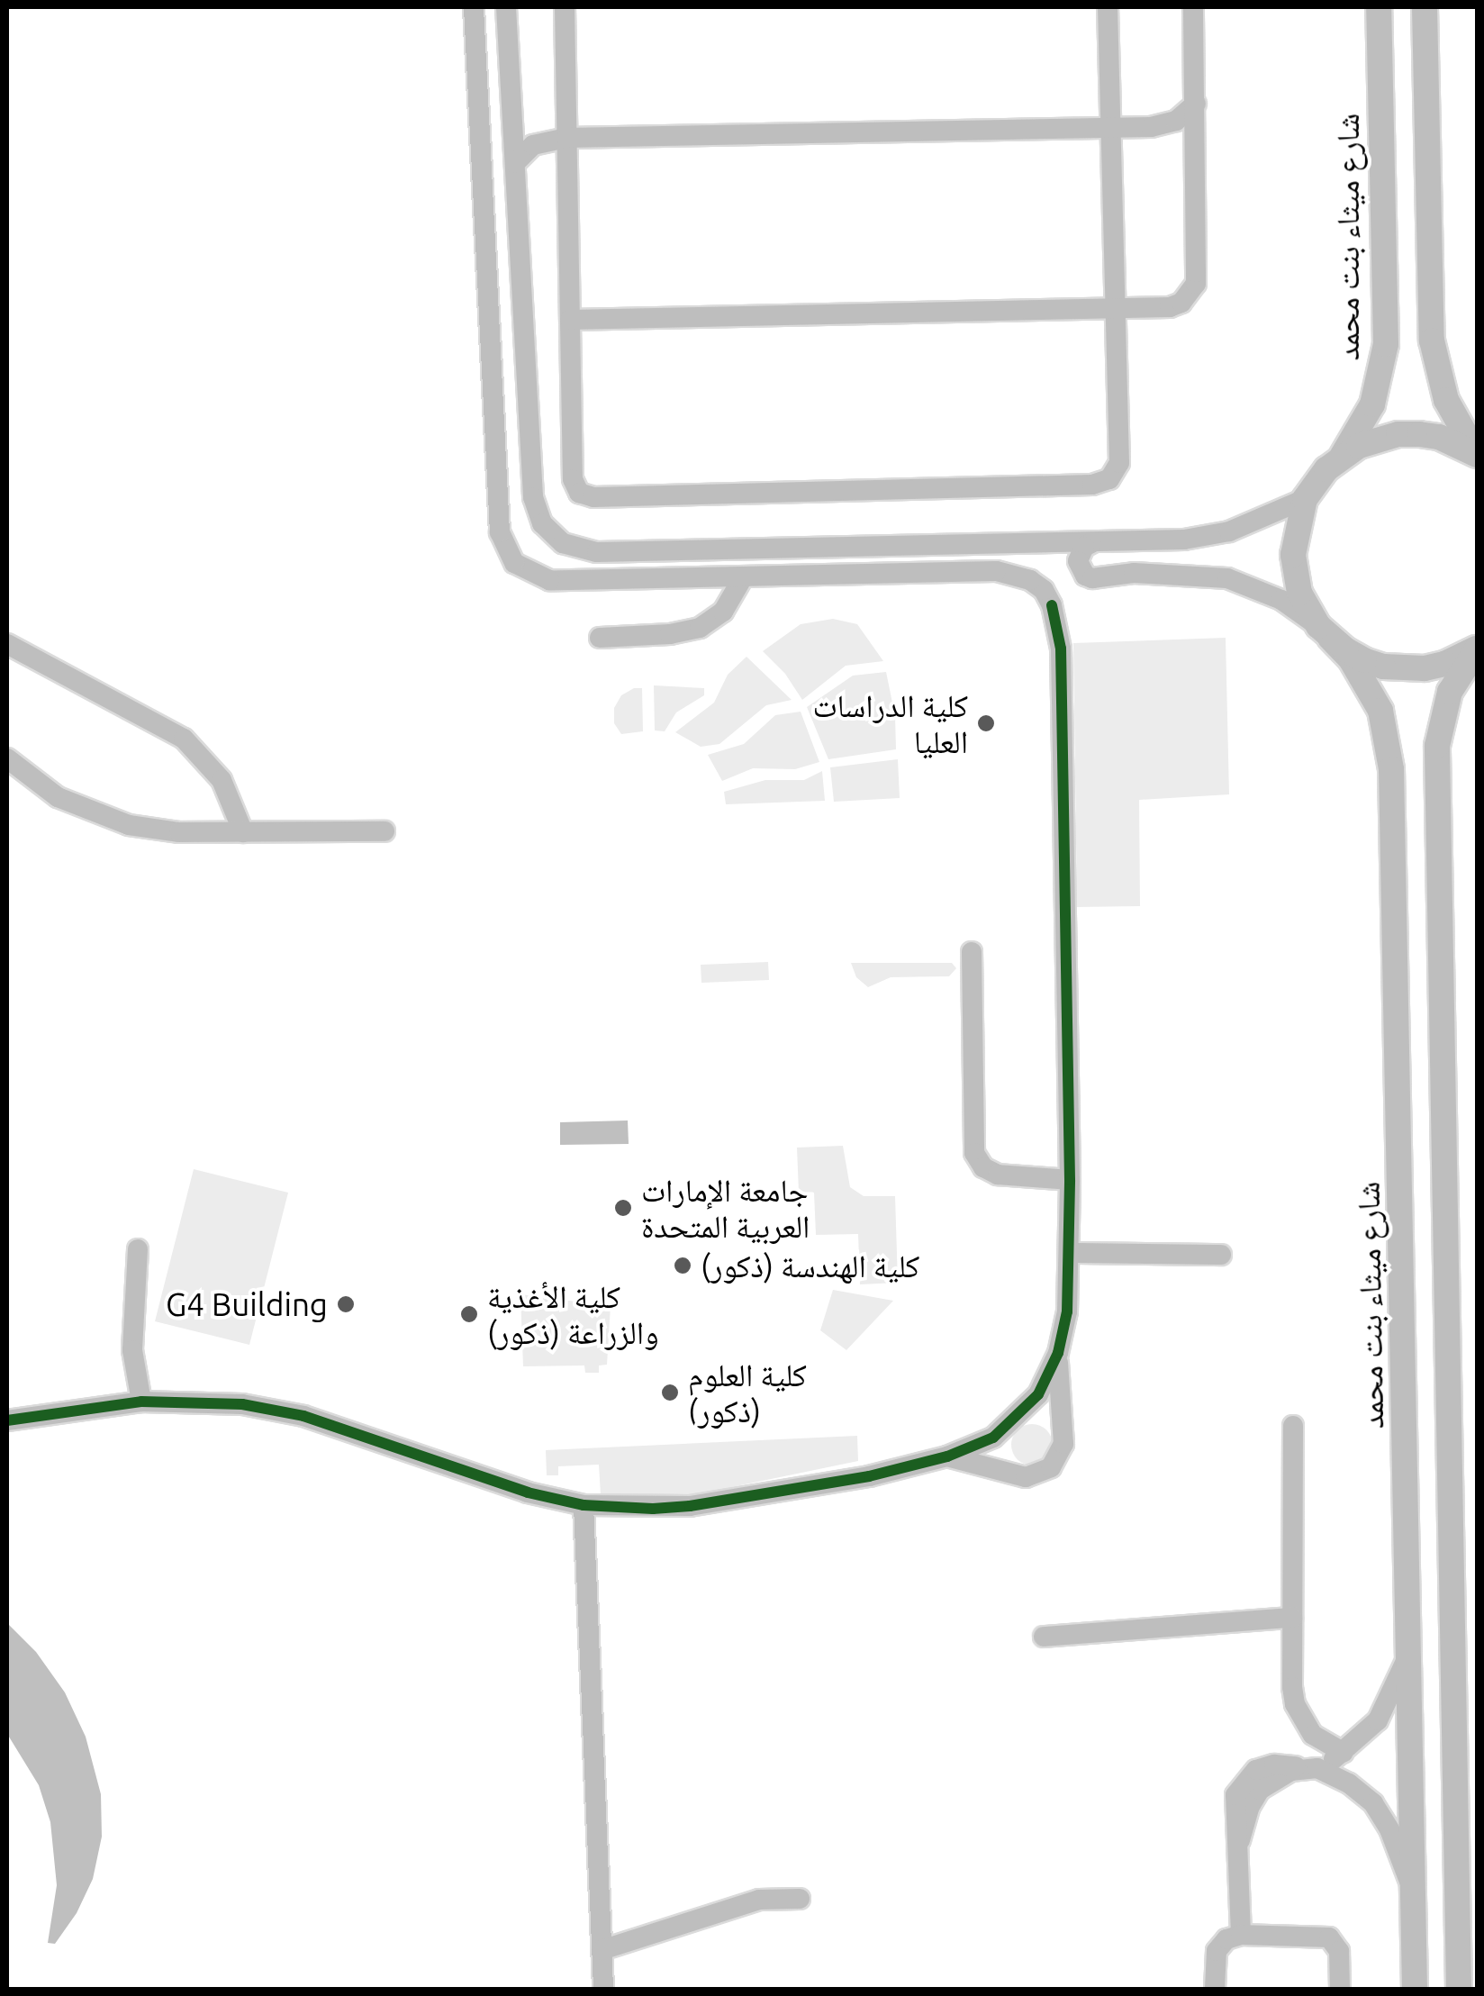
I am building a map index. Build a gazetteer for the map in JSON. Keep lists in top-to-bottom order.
{
  "streets": {
    "main road": ["شارع ميثاء بنت محمد"]
  },
  "places": [
    "كلية الدراسات العليا",
    "جامعة الإمارات العربية المتحدة",
    "كلية الهندسة (ذكور)",
    "G4 Building",
    "كلية الأغذية والزراعة (ذكور)",
    "كلية العلوم (ذكور)"
  ]
}
